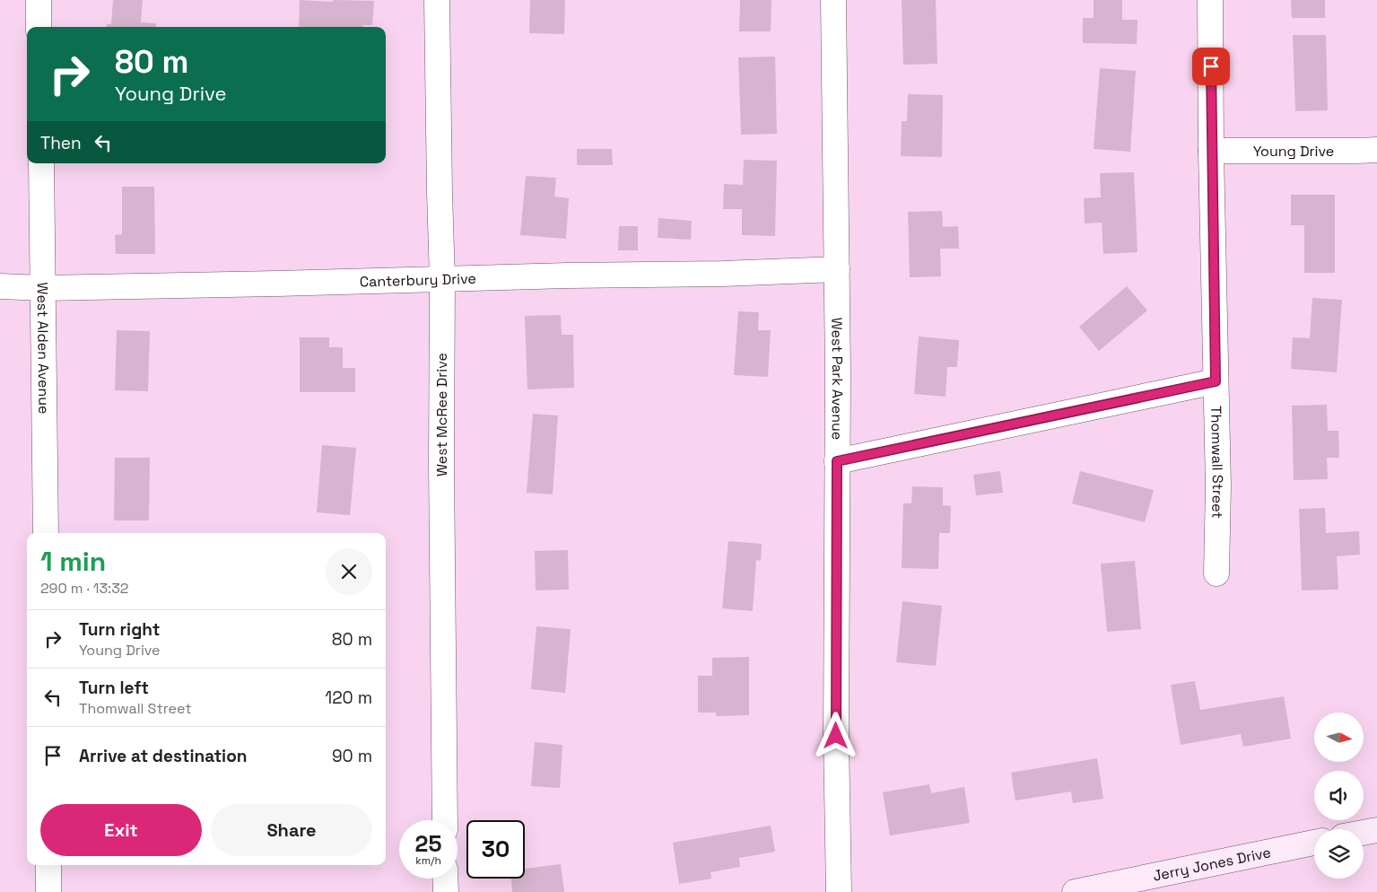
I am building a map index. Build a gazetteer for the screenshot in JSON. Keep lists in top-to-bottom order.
{
  "streets": {
    "main road": ["Jerry Jones Drive"],
    "street": [
      "Young Drive",
      "Canterbury Drive",
      "West Alden Avenue",
      "West Park Avenue",
      "West McRee Drive",
      "Thomwall Street"
    ]
  },
  "crossings": [
    ["Young Drive", "Thomwall Street"],
    ["Canterbury Drive", "West Alden Avenue"],
    ["Canterbury Drive", "West Park Avenue"],
    ["Canterbury Drive", "West McRee Drive"]
  ],
  "north": "right",
  "page": {
    "turn": ["80 m", "Young Drive"],
    "then": "Then",
    "heading": ["1 min", "290 m · 13:32"],
    "list": [
      {
        "name": "Turn right",
        "note": "Young Drive",
        "value": "80 m"
      },
      {
        "name": "Turn left",
        "note": "Thomwall Street",
        "value": "120 m"
      },
      {
        "name": "Arrive at destination",
        "value": "90 m"
      }
    ],
    "buttons": ["Exit", "Share"],
    "speed": "25 km/h",
    "limit": "30"
  }
}
